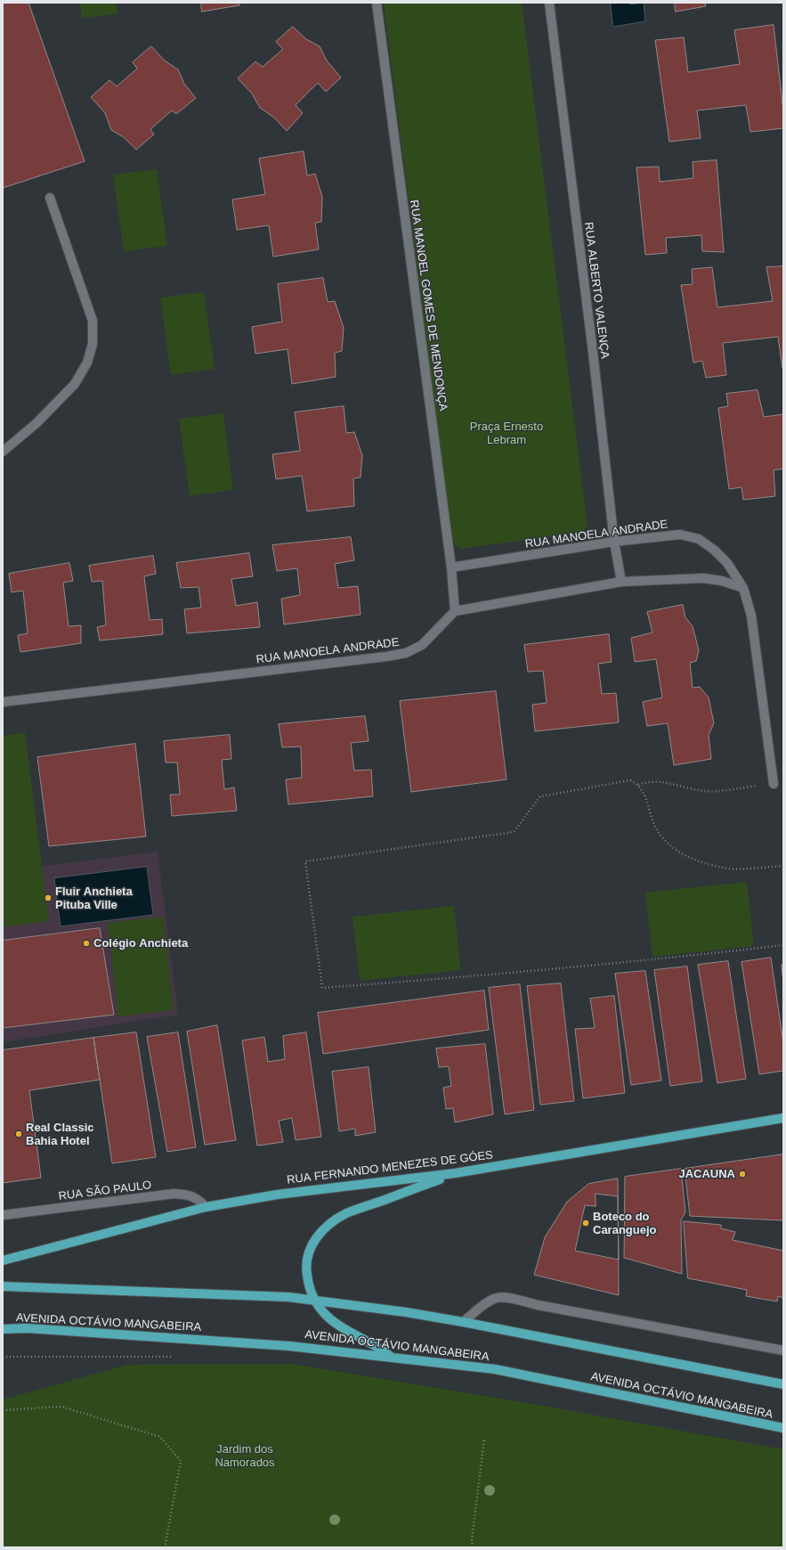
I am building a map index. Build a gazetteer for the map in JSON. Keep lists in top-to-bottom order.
{
  "streets": {
    "main road": ["RUA FERNANDO MENEZES DE GÓES", "AVENIDA OCTÁVIO MANGABEIRA"],
    "street": [
      "RUA ALBERTO VALENÇA",
      "RUA MANOEL GOMES DE MENDONÇA",
      "RUA MANOELA ANDRADE",
      "RUA SÃO PAULO"
    ]
  },
  "crossings": [
    ["RUA ALBERTO VALENÇA", "RUA MANOELA ANDRADE"],
    ["RUA MANOEL GOMES DE MENDONÇA", "RUA MANOELA ANDRADE"],
    ["RUA FERNANDO MENEZES DE GÓES", "RUA SÃO PAULO"]
  ],
  "parks": ["Praça Ernesto Lebram", "Jardim dos Namorados"],
  "places": [
    "Fluir Anchieta Pituba Ville",
    "Colégio Anchieta",
    "Real Classic Bahia Hotel",
    "JACAUNA",
    "Boteco do Caranguejo"
  ]
}
